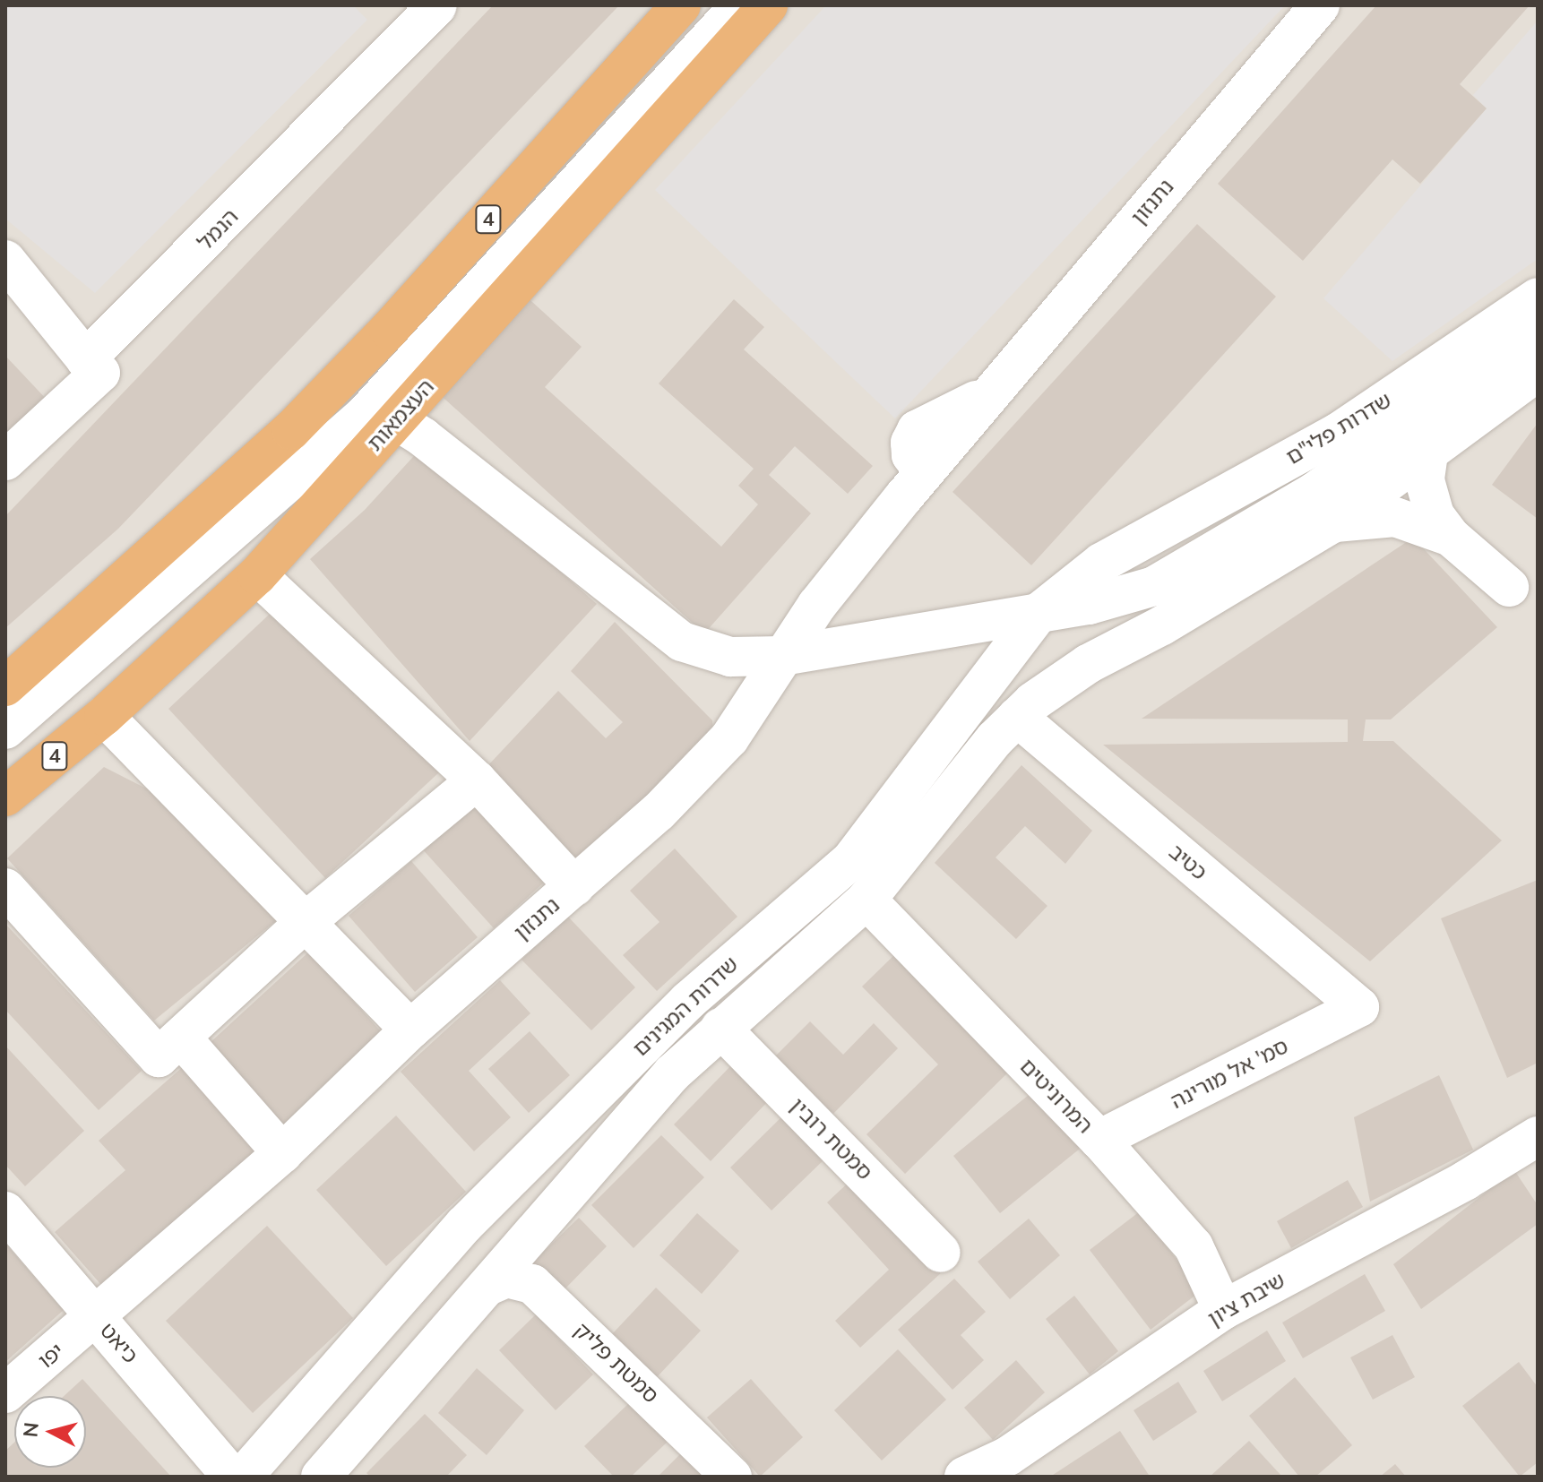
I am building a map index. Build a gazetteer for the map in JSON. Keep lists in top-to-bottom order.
{
  "streets": {
    "highway": ["4", "העצמאות"],
    "street": [
      "נתנזון",
      "הנמל",
      "שדרות פלי\"ם",
      "כטיב",
      "שדרות המגינים",
      "סמ' אל מורינה",
      "המרוניטים",
      "סמטת רובין",
      "שיבת ציון",
      "כיאט",
      "יפו",
      "סמטת פליק"
    ]
  },
  "crossings": [
    ["נתנזון", "כיאט"],
    ["נתנזון", "יפו"],
    ["שדרות פלי\"ם", "שדרות המגינים"],
    ["כטיב", "שדרות המגינים"],
    ["כטיב", "סמ' אל מורינה"],
    ["שדרות המגינים", "המרוניטים"],
    ["שדרות המגינים", "סמטת רובין"],
    ["שדרות המגינים", "סמטת פליק"],
    ["סמ' אל מורינה", "המרוניטים"],
    ["המרוניטים", "שיבת ציון"],
    ["כיאט", "יפו"]
  ],
  "north": "left"
}
